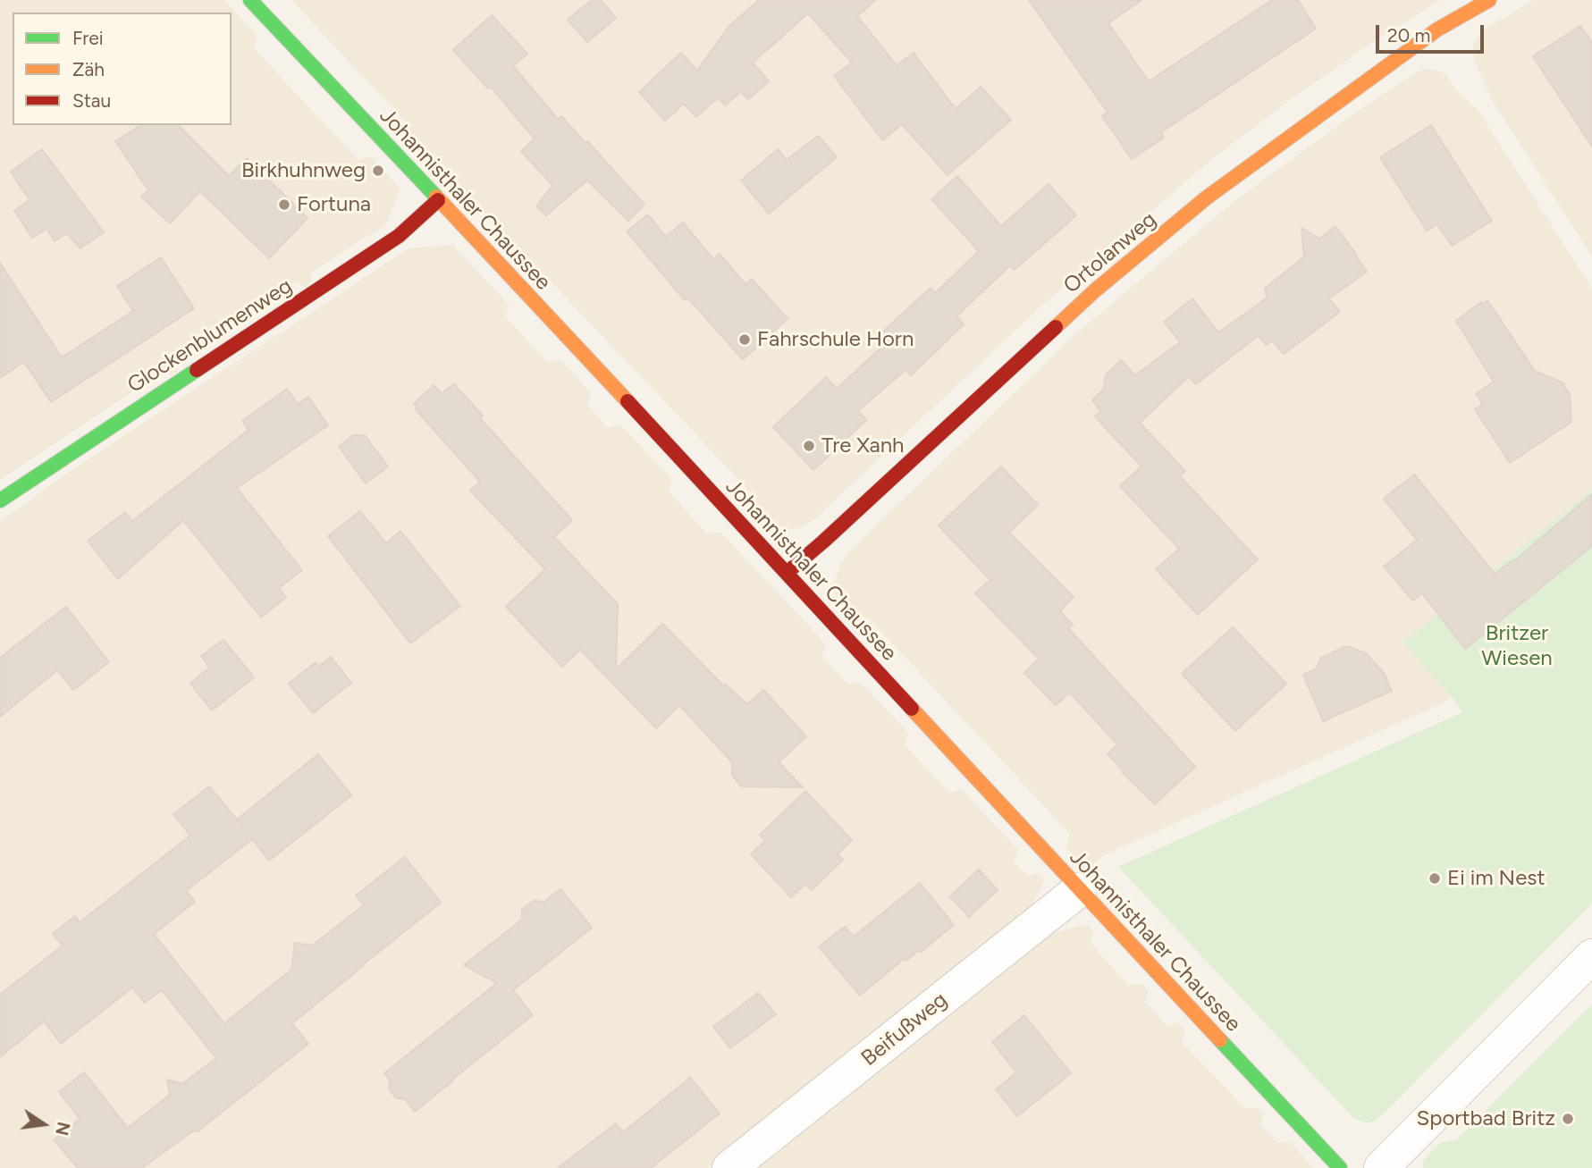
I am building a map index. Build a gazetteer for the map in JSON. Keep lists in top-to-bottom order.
{
  "streets": {
    "street": [
      "Johannisthaler Chaussee",
      "Ortolanweg",
      "Glockenblumenweg",
      "Beifußweg"
    ]
  },
  "crossings": [
    ["Johannisthaler Chaussee", "Ortolanweg"],
    ["Johannisthaler Chaussee", "Glockenblumenweg"],
    ["Johannisthaler Chaussee", "Beifußweg"]
  ],
  "parks": ["Britzer Wiesen"],
  "places": [
    "Birkhuhnweg",
    "Fortuna",
    "Fahrschule Horn",
    "Tre Xanh",
    "Ei im Nest",
    "Sportbad Britz"
  ],
  "legend": ["Frei", "Zäh", "Stau"],
  "scale_bar": "20 m",
  "north": "right"
}
